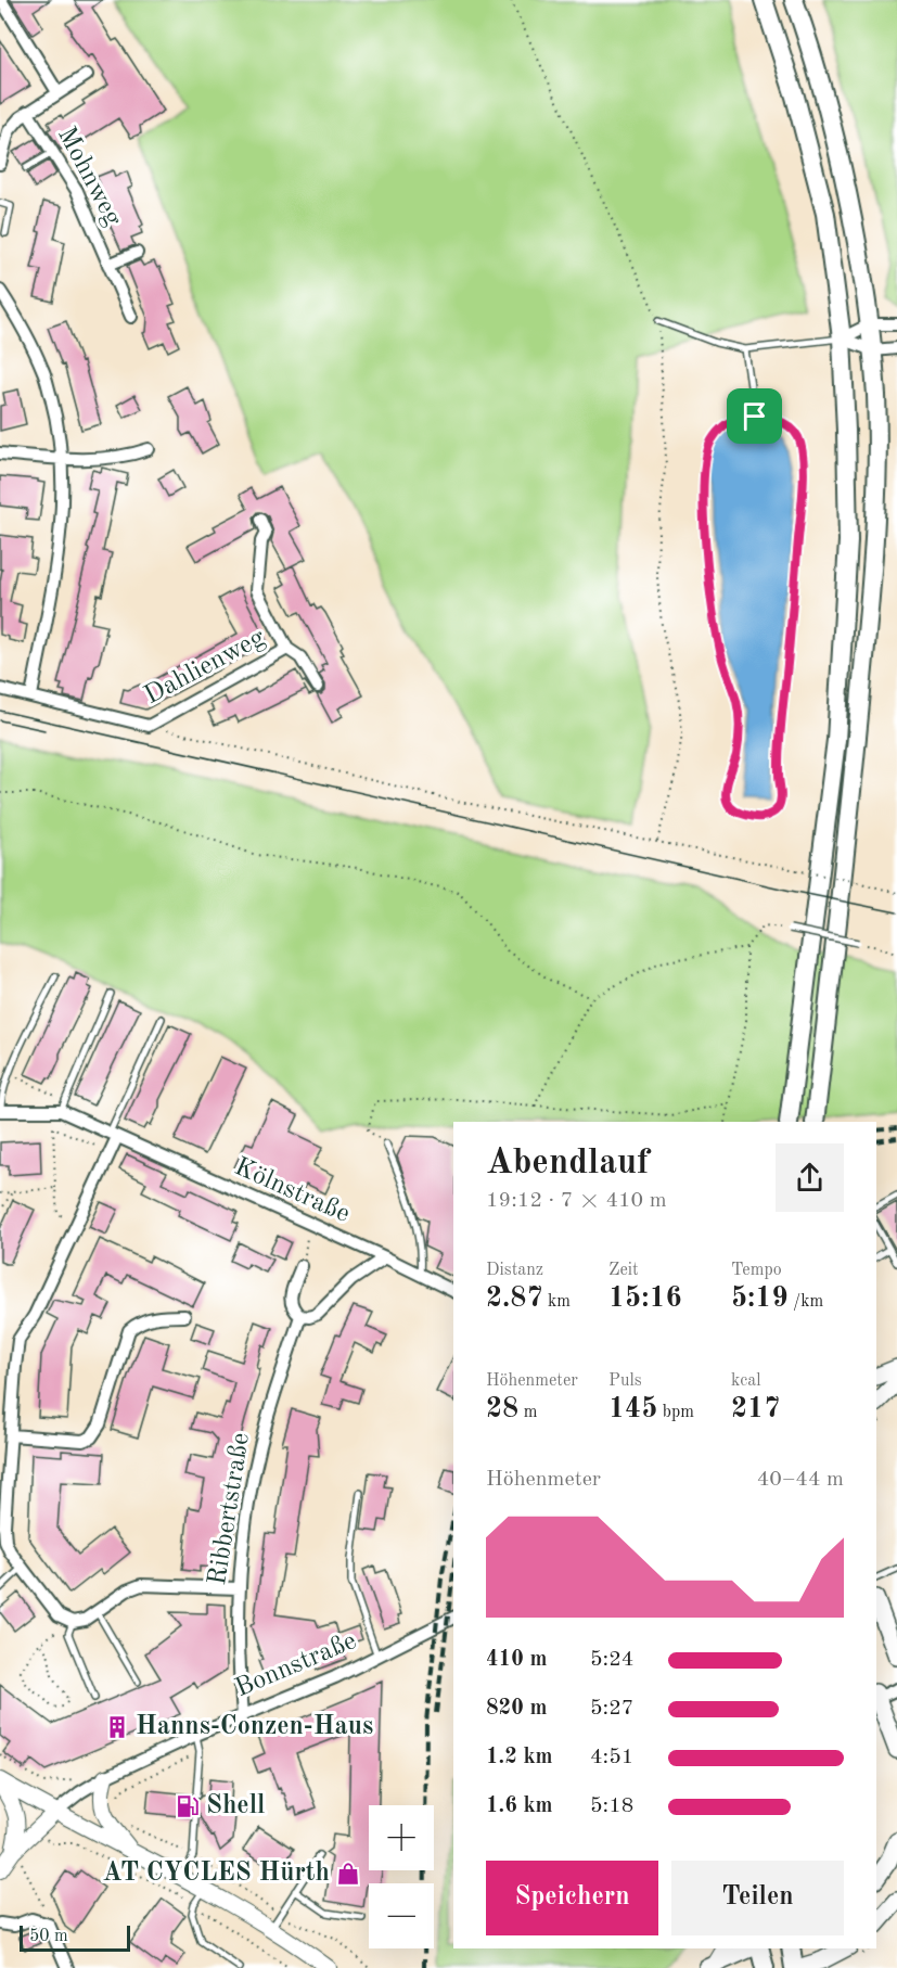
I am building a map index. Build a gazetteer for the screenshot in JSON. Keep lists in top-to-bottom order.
{
  "streets": {
    "street": [
      "Mohnweg",
      "Dahlienweg",
      "Kölnstraße",
      "Ribbertstraße",
      "Bonnstraße"
    ]
  },
  "crossings": [
    ["Ribbertstraße", "Bonnstraße"]
  ],
  "places": {
    "building": ["Hanns-Conzen-Haus"],
    "fuel station": ["Shell"],
    "shop": ["AT CYCLES Hürth"]
  },
  "scale_bar": "50 m",
  "page": {
    "heading": ["Abendlauf", "19:12 · 7 × 410 m"],
    "stats": [
      ["Distanz", "2.87 km"],
      ["Zeit", "15:16"],
      ["Tempo", "5:19 /km"],
      ["Höhenmeter", "28 m"],
      ["Puls", "145 bpm"],
      ["kcal", "217"]
    ],
    "chart": ["Höhenmeter", "40–44 m"],
    "list": [
      {
        "name": "410 m",
        "note": "5:24"
      },
      {
        "name": "820 m",
        "note": "5:27"
      },
      {
        "name": "1.2 km",
        "note": "4:51"
      },
      {
        "name": "1.6 km",
        "note": "5:18"
      }
    ],
    "map_buttons": ["+", "−"],
    "buttons": ["Speichern", "Teilen"],
    "scale": "50 m"
  }
}
